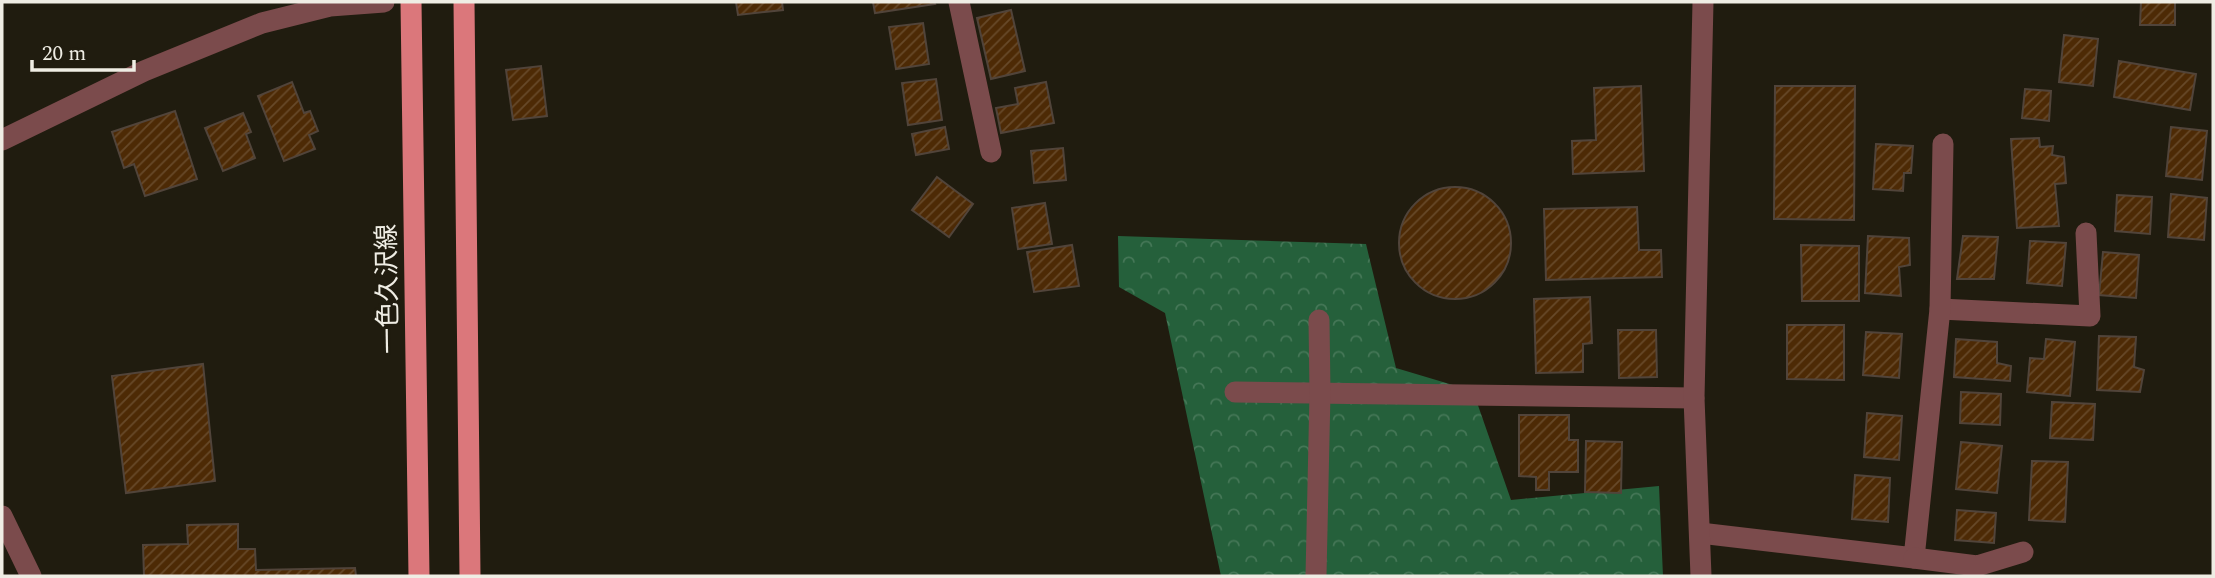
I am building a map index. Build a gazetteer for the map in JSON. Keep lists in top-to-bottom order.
{
  "streets": {
    "main road": ["一色久沢線"]
  },
  "scale_bar": "20 m"
}
